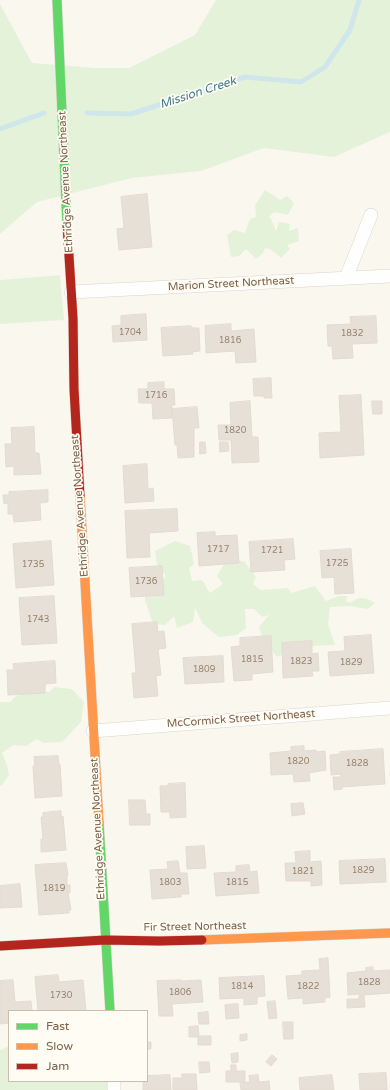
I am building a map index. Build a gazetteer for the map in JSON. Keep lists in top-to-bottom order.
{
  "streets": {
    "street": [
      "Ethridge Avenue Northeast",
      "Marion Street Northeast",
      "McCormick Street Northeast",
      "Fir Street Northeast"
    ]
  },
  "crossings": [
    ["Ethridge Avenue Northeast", "Marion Street Northeast"],
    ["Ethridge Avenue Northeast", "McCormick Street Northeast"],
    ["Ethridge Avenue Northeast", "Fir Street Northeast"]
  ],
  "water": ["Mission Creek"],
  "house_numbers": [
    "1704",
    "1832",
    "1816",
    "1716",
    "1820",
    "1717",
    "1721",
    "1725",
    "1735",
    "1736",
    "1743",
    "1815",
    "1823",
    "1829",
    "1809",
    "1820",
    "1828",
    "1829",
    "1821",
    "1803",
    "1815",
    "1819",
    "1828",
    "1814",
    "1822",
    "1806",
    "1730"
  ],
  "legend": ["Fast", "Slow", "Jam"]
}
